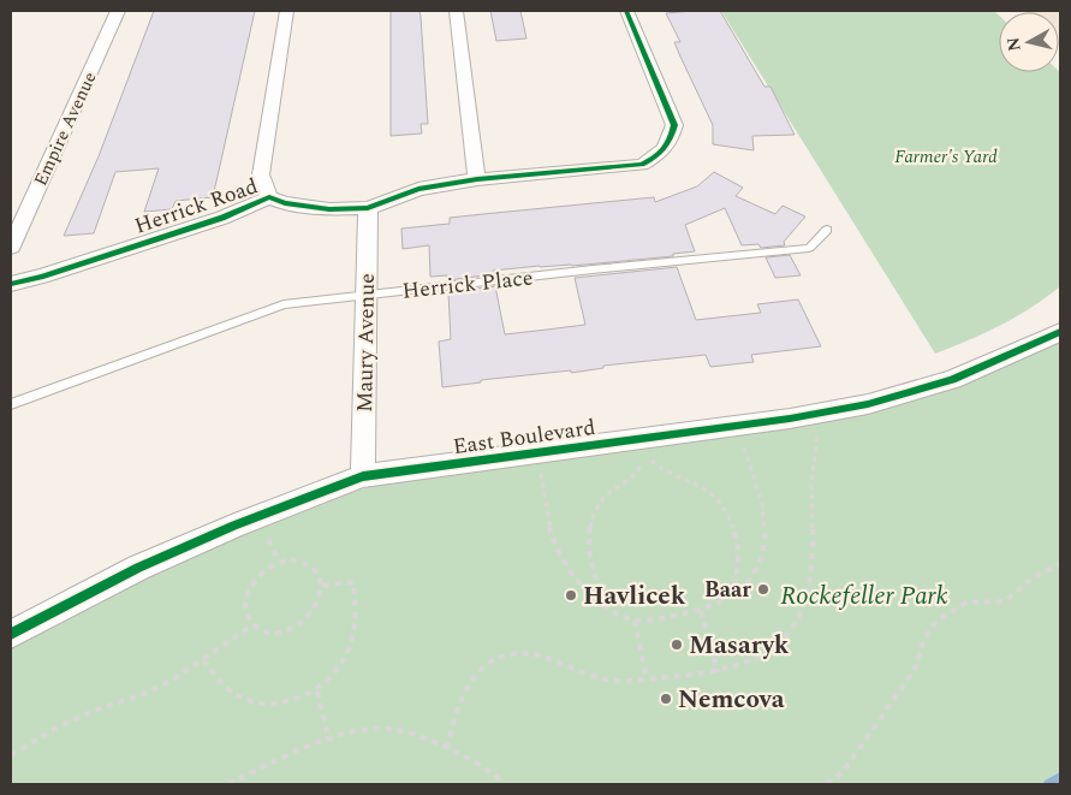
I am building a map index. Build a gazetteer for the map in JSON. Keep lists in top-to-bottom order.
{
  "streets": {
    "street": [
      "Empire Avenue",
      "Herrick Road",
      "Maury Avenue",
      "East Boulevard"
    ],
    "lane": ["Herrick Place"]
  },
  "crossings": [
    ["Herrick Road", "Maury Avenue"],
    ["Herrick Place", "Maury Avenue"],
    ["Maury Avenue", "East Boulevard"]
  ],
  "parks": ["Farmer's Yard", "Rockefeller Park"],
  "places": [
    "Baar",
    "Havlicek",
    "Masaryk",
    "Nemcova"
  ],
  "north": "left"
}
